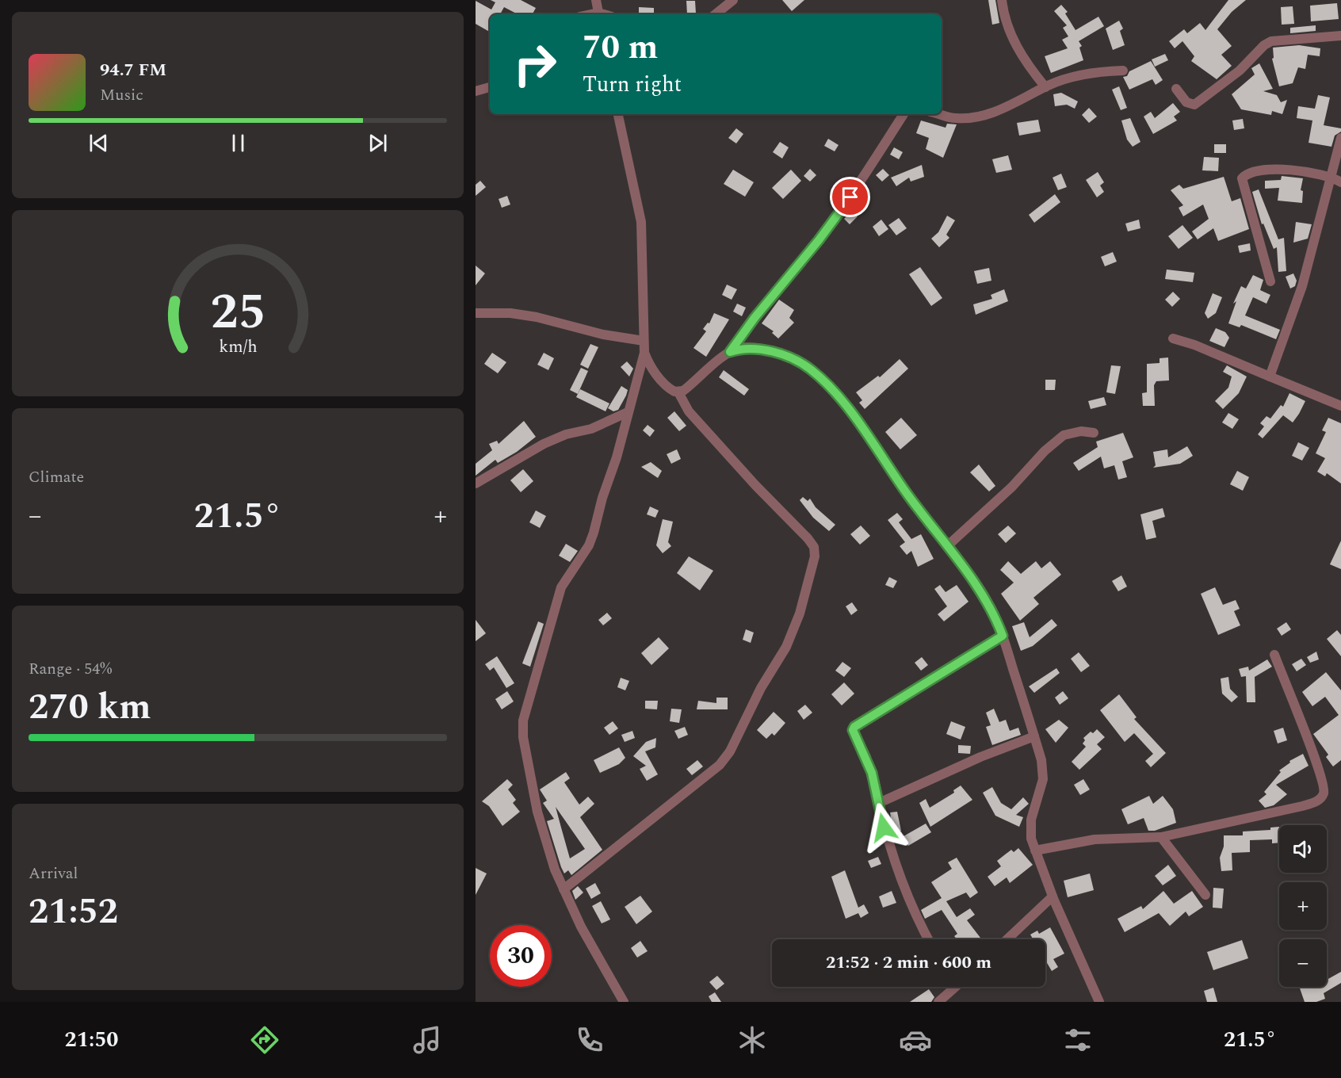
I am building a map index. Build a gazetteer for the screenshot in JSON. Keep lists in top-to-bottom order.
{
  "page": {
    "turn": ["70 m", "Turn right"],
    "song": ["94.7 FM", "Music"],
    "tile": [
      "Climate",
      ["Range · 54%", "270 km"],
      ["Arrival", "21:52"]
    ],
    "heat": ["−", "21.5°", "+"],
    "map_buttons": ["+", "−"],
    "limit": "30",
    "trip": "21:52 · 2 min · 600 m",
    "tabs": ["21:50", "21.5°"],
    "gauge": ["25", "km/h"]
  }
}
